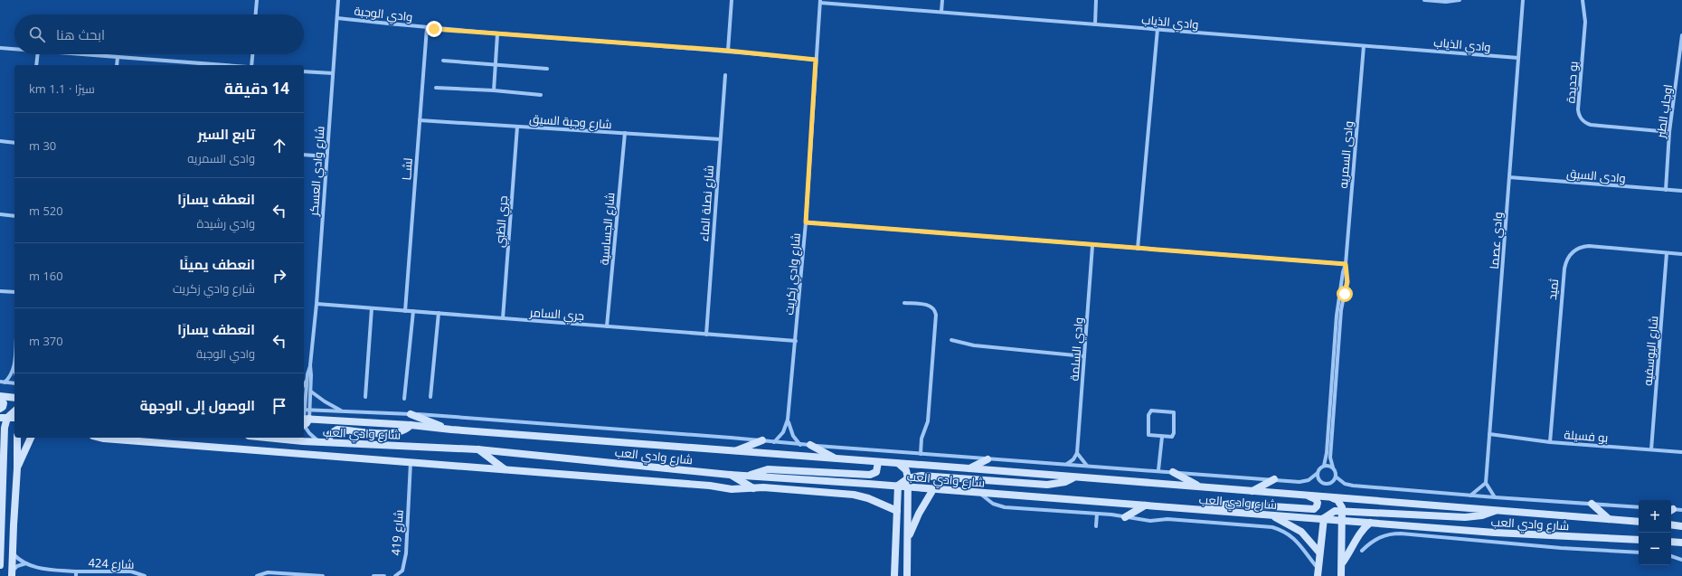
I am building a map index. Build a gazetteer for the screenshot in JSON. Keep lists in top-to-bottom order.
{
  "streets": {
    "street": [
      "وادي الوجبة",
      "وادي الذياب",
      "بو حديدة",
      "اوجاب الطير",
      "شارع وجبة السيق",
      "وادى السمريه",
      "لشــا",
      "شارع وادي العسكر",
      "وادى السيق",
      "شارع نصلة الماء",
      "جري الظبي",
      "شارع الجساسية",
      "وادي عصما",
      "شارع وادي زكريت",
      "ثميد",
      "جري السامر",
      "وادي السلمة",
      "شارع اليوسفيه",
      "شارع وادي العب",
      "بو فسيلة",
      "شارع 419",
      "شارع 424"
    ]
  },
  "crossings": [
    ["وادي الوجبة", "لشــا"],
    ["وادي الوجبة", "شارع وادي العسكر"],
    ["وادي الوجبة", "شارع وادي زكريت"],
    ["وادي الذياب", "وادى السمريه"],
    ["وادي الذياب", "وادي عصما"],
    ["وادي الذياب", "شارع وادي زكريت"],
    ["بو حديدة", "اوجاب الطير"],
    ["اوجاب الطير", "وادى السيق"],
    ["شارع وجبة السيق", "لشــا"],
    ["شارع وجبة السيق", "شارع نصلة الماء"],
    ["شارع وجبة السيق", "جري الظبي"],
    ["شارع وجبة السيق", "شارع الجساسية"],
    ["لشــا", "جري السامر"],
    ["شارع وادي العسكر", "جري السامر"],
    ["شارع وادي العسكر", "شارع وادي العب"],
    ["وادى السيق", "وادي عصما"],
    ["شارع نصلة الماء", "جري السامر"],
    ["جري الظبي", "جري السامر"],
    ["شارع الجساسية", "جري السامر"],
    ["وادي عصما", "بو فسيلة"],
    ["شارع وادي زكريت", "جري السامر"],
    ["ثميد", "شارع اليوسفيه"],
    ["ثميد", "بو فسيلة"],
    ["شارع اليوسفيه", "بو فسيلة"],
    ["شارع وادي العب", "شارع 419"]
  ],
  "page": {
    "search": "ابحث هنا",
    "heading": ["14 دقيقة", "سيرًا · 1.1 km"],
    "list": [
      ["تابع السير", "وادى السمريه", "30 m"],
      ["انعطف يسارًا", "وادي رشيدة", "520 m"],
      ["انعطف يمينًا", "شارع وادي زكريت", "160 m"],
      ["انعطف يسارًا", "وادي الوجبة", "370 m"],
      "الوصول إلى الوجهة"
    ],
    "map_buttons": ["+", "−"]
  }
}
